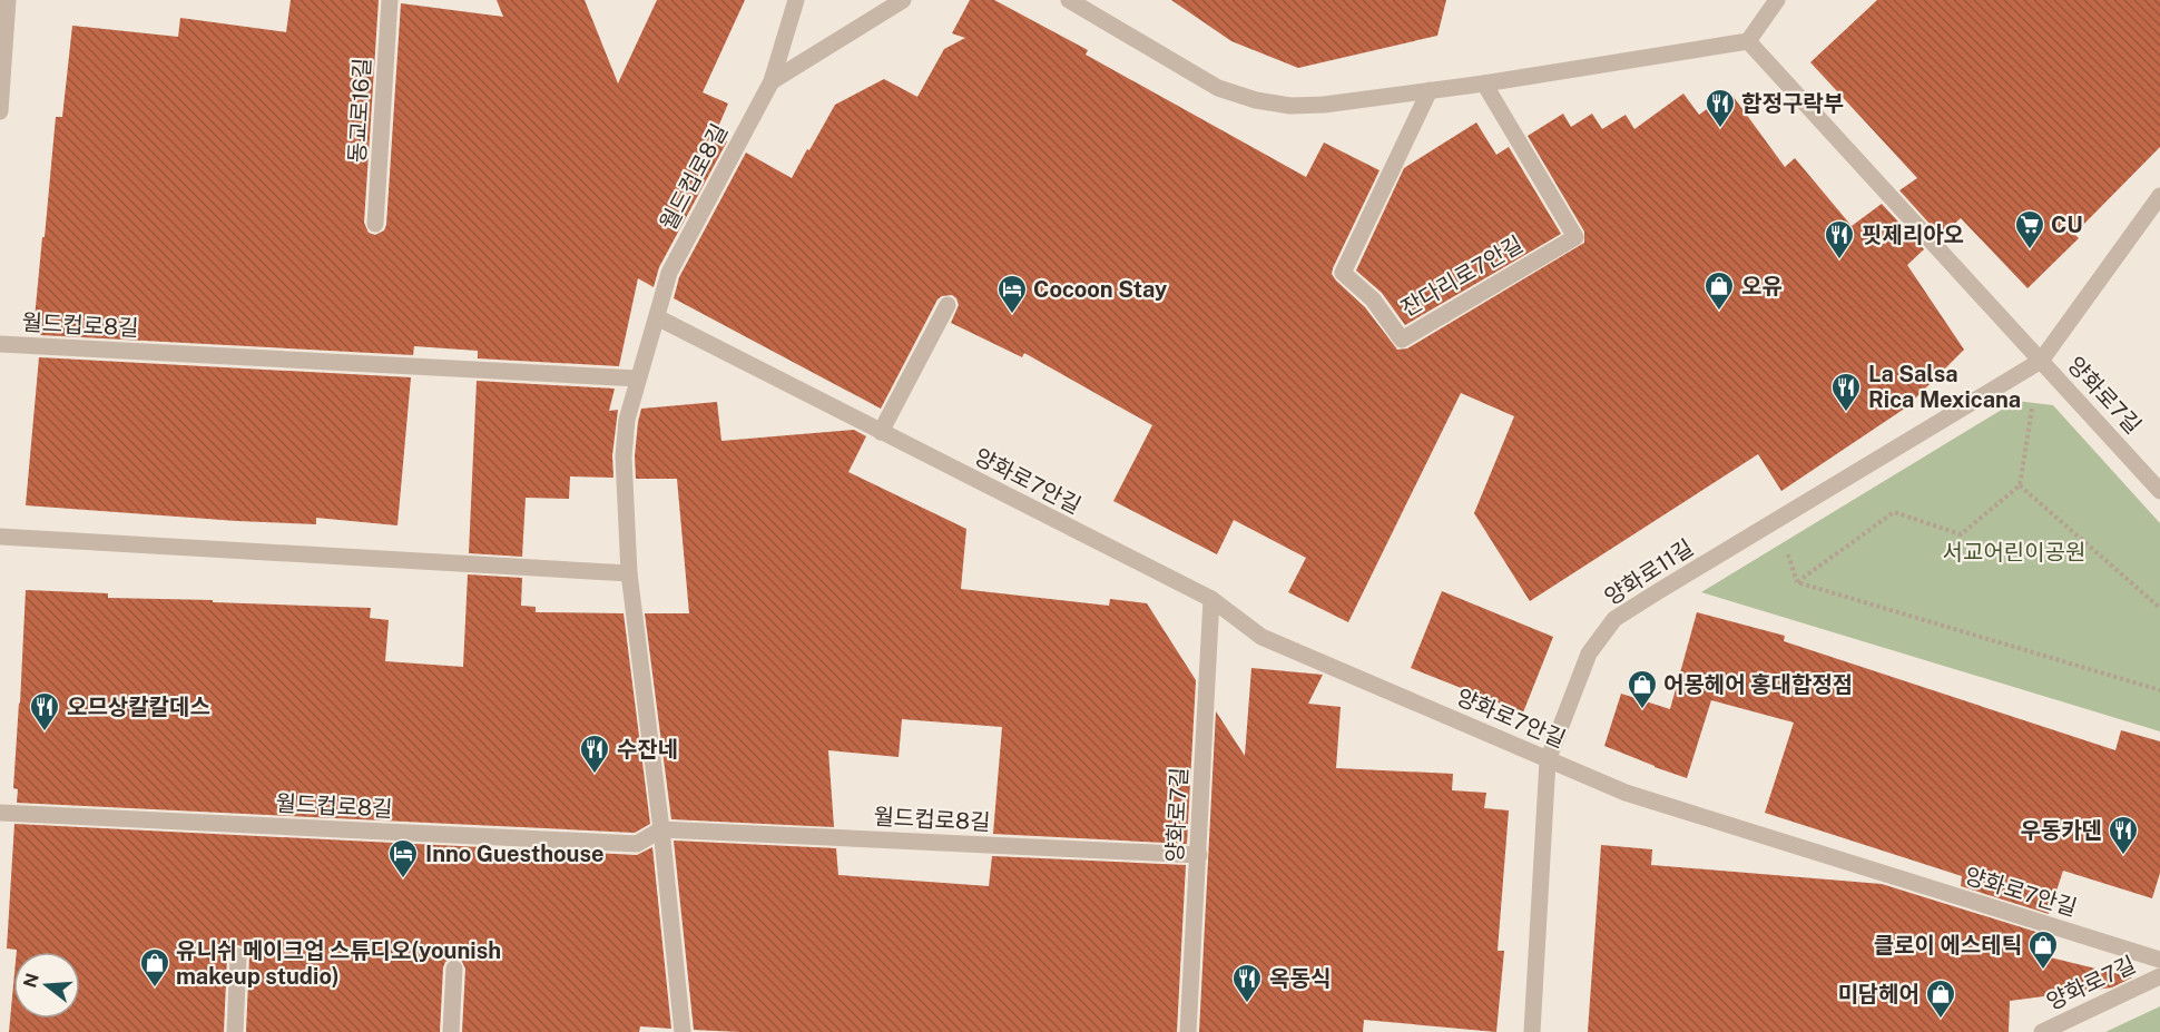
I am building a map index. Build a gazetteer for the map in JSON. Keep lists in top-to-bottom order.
{
  "streets": {
    "street": [
      "동교로16길",
      "월드컵로8길",
      "잔다리로7안길",
      "양화로7길",
      "양화로7안길",
      "양화로11길"
    ]
  },
  "crossings": [
    ["월드컵로8길", "양화로7길"],
    ["월드컵로8길", "양화로7안길"],
    ["양화로7길", "양화로7안길"],
    ["양화로7길", "양화로11길"],
    ["양화로7안길", "양화로11길"]
  ],
  "parks": ["서교어린이공원"],
  "places": {
    "restaurant": [
      "합정구락부",
      "핏제리아오",
      "La Salsa Rica Mexicana",
      "오므상칼칼데스",
      "수잔네",
      "우동카덴",
      "옥동식"
    ],
    "supermarket": ["CU"],
    "shop": [
      "오유",
      "어몽헤어 홍대합정점",
      "클로이 에스테틱",
      "유니쉬 메이크업 스튜디오(younish makeup studio)",
      "미담헤어"
    ],
    "hotel": ["Cocoon Stay", "Inno Guesthouse"]
  },
  "north": "left"
}
